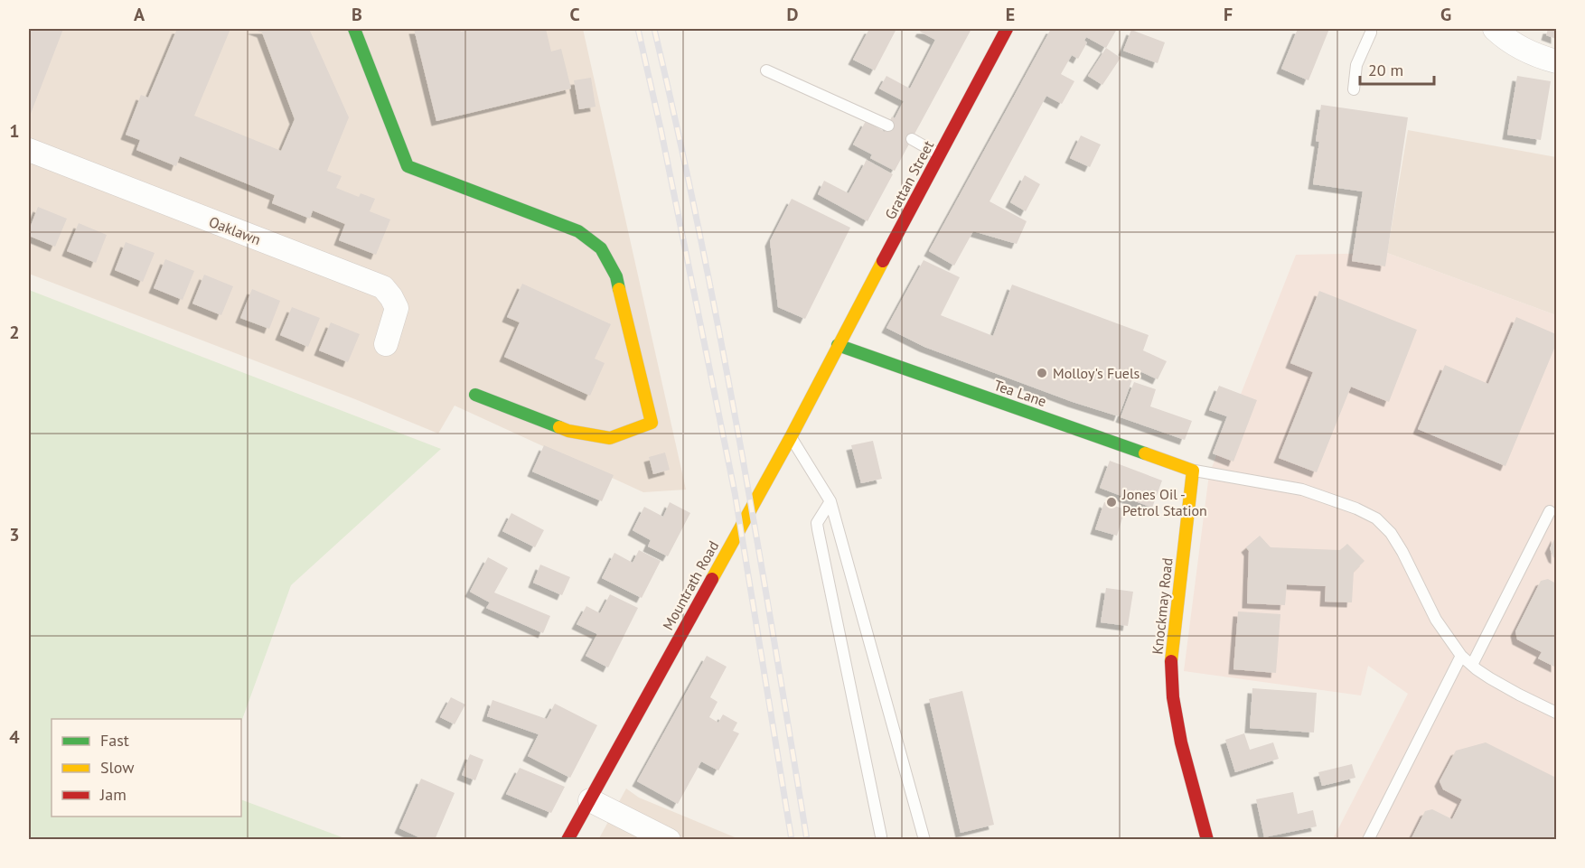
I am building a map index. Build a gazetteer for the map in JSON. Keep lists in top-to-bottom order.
{
  "streets": {
    "street": [
      "Grattan Street",
      "Oaklawn",
      "Tea Lane",
      "Mountrath Road",
      "Knockmay Road"
    ]
  },
  "crossings": [
    ["Grattan Street", "Tea Lane"],
    ["Grattan Street", "Mountrath Road"],
    ["Tea Lane", "Mountrath Road"],
    ["Tea Lane", "Knockmay Road"]
  ],
  "places": ["Molloy's Fuels", "Jones Oil - Petrol Station"],
  "legend": ["Fast", "Slow", "Jam"],
  "scale_bar": "20 m",
  "grid": {
    "columns": [
      "A",
      "B",
      "C",
      "D",
      "E",
      "F",
      "G"
    ],
    "rows": [
      "1",
      "2",
      "3",
      "4"
    ]
  }
}
